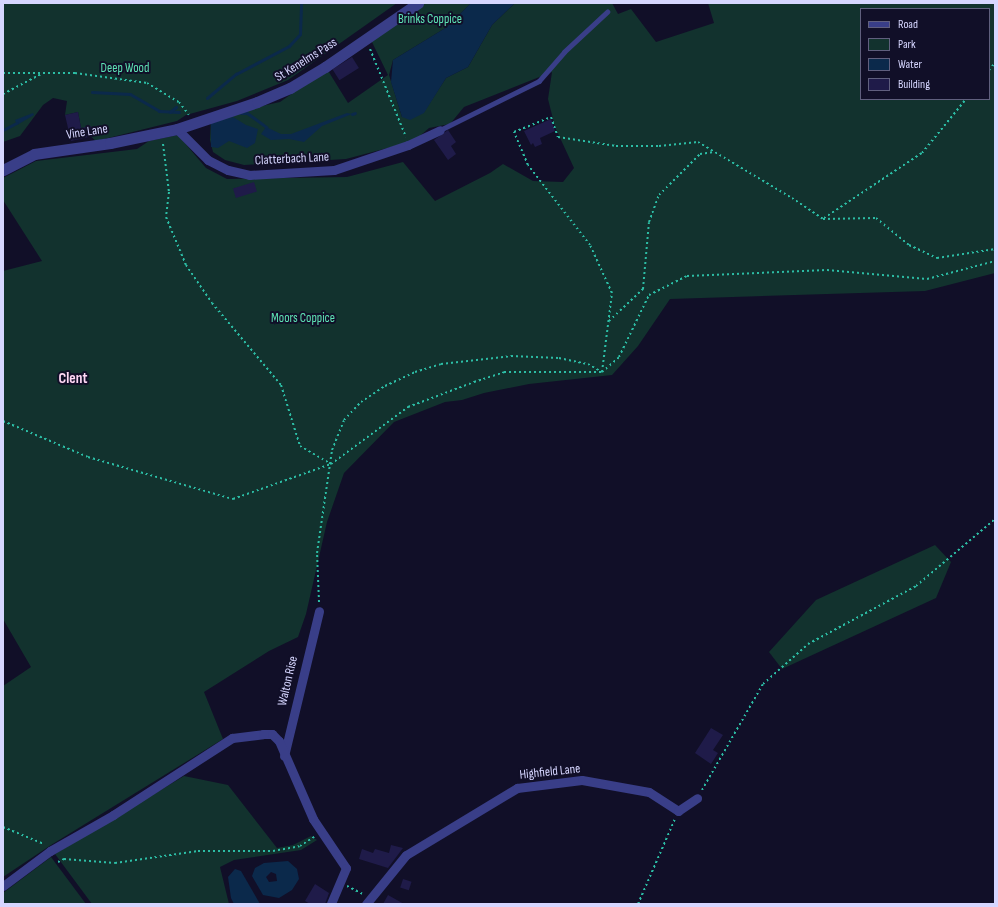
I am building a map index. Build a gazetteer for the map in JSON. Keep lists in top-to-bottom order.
{
  "streets": {
    "street": [
      "St Kenelms Pass",
      "Vine Lane",
      "Clatterbach Lane",
      "Walton Rise",
      "Highfield Lane"
    ]
  },
  "crossings": [
    ["St Kenelms Pass", "Vine Lane"],
    ["St Kenelms Pass", "Clatterbach Lane"],
    ["Vine Lane", "Clatterbach Lane"]
  ],
  "districts": ["Clent"],
  "parks": ["Brinks Coppice", "Deep Wood", "Moors Coppice"],
  "legend": [
    "Road",
    "Park",
    "Water",
    "Building"
  ]
}
